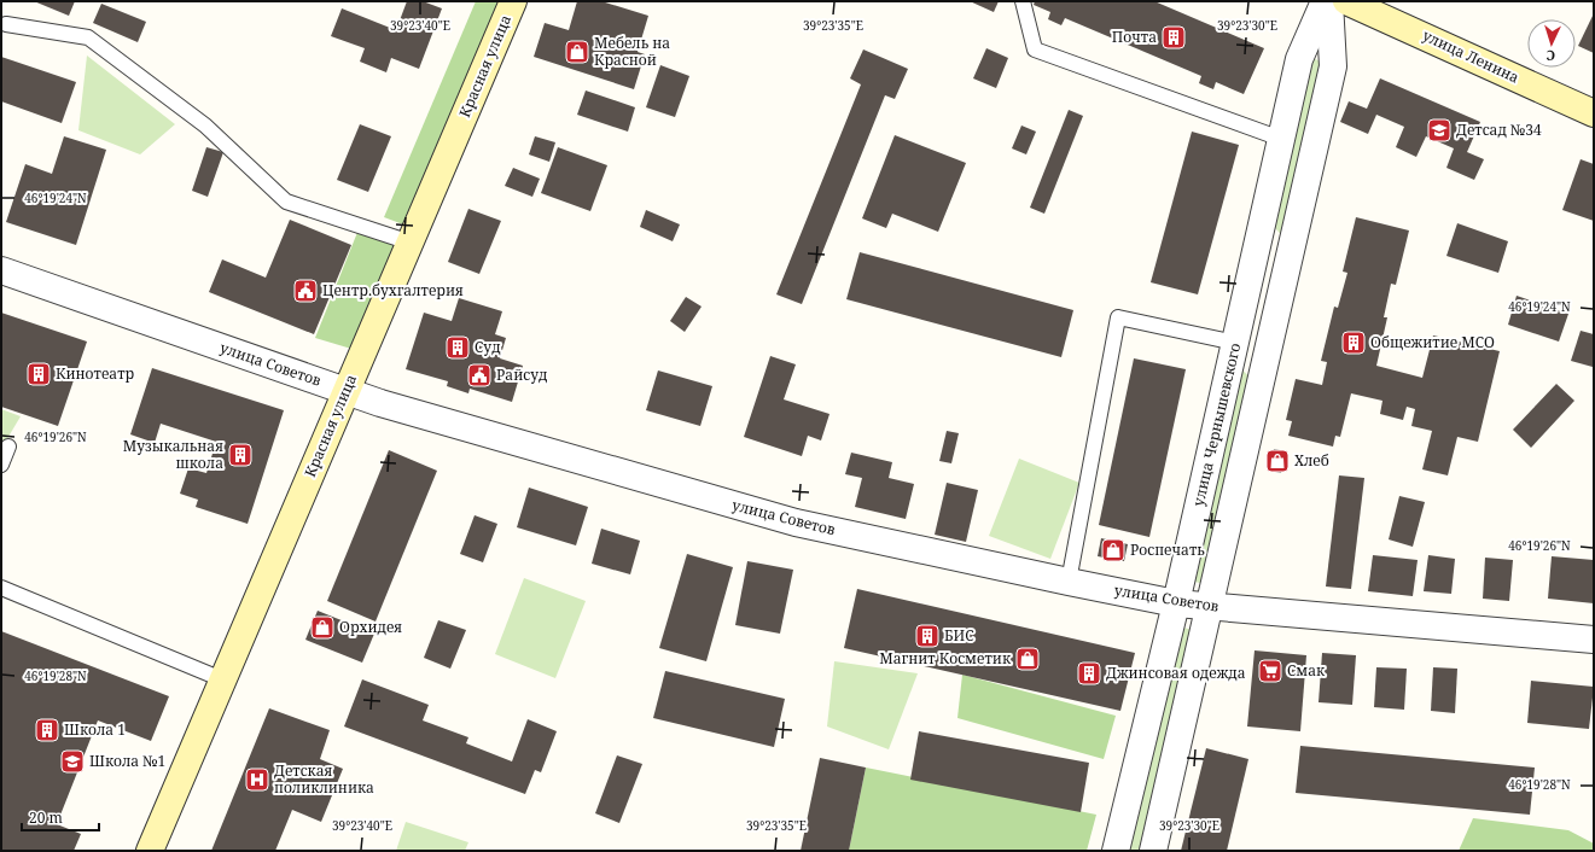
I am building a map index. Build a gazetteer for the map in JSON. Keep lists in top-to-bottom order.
{
  "streets": {
    "street": [
      "улица Ленина",
      "Красная улица",
      "улица Советов",
      "улица Чернышевского"
    ]
  },
  "crossings": [
    ["Красная улица", "улица Советов"],
    ["улица Советов", "улица Чернышевского"]
  ],
  "places": {
    "building": [
      "Почта",
      "Общежитие МСО",
      "Суд",
      "Кинотеатр",
      "Музыкальная школа",
      "БИС",
      "Джинсовая одежда",
      "Школа 1"
    ],
    "shop": [
      "Мебель на Красной",
      "Хлеб",
      "Роспечать",
      "Орхидея",
      "Магнит Косметик"
    ],
    "school or university": ["Детсад №34", "Школа №1"],
    "public building": ["Центр.бухгалтерия", "Райсуд"],
    "supermarket": ["Смак"],
    "hospital": ["Детская поликлиника"]
  },
  "scale_bar": "20 m",
  "north": "bottom",
  "coordinates": [
    "39°23'40\"E",
    "39°23'35\"E",
    "39°23'30\"E",
    "46°19'24\"N",
    "46°19'26\"N",
    "46°19'28\"N"
  ]
}
